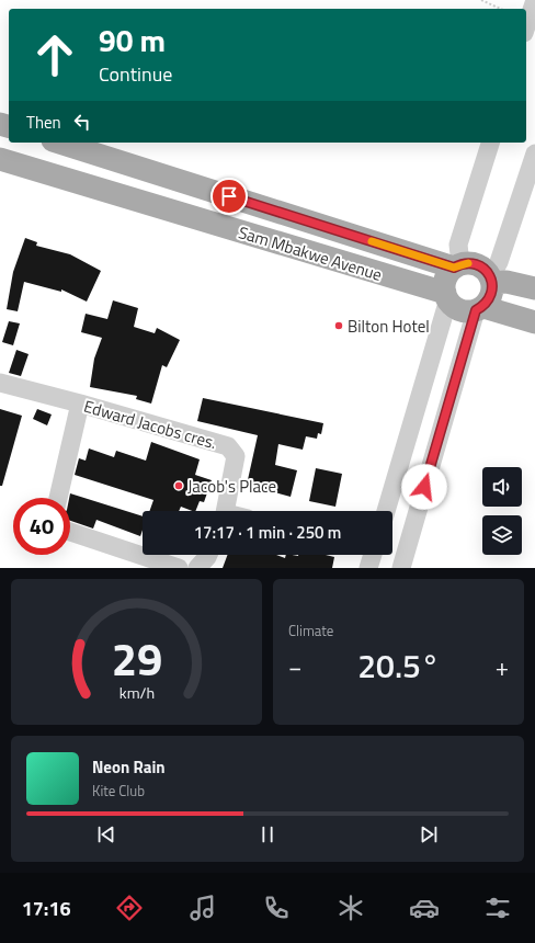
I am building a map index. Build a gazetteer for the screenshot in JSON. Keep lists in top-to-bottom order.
{
  "streets": {
    "main road": ["Sam Mbakwe Avenue"],
    "street": ["Edward Jacobs cres."]
  },
  "places": ["Bilton Hotel", "Jacob's Place"],
  "page": {
    "turn": ["90 m", "Continue"],
    "then": "Then",
    "limit": "40",
    "trip": "17:17 · 1 min · 250 m",
    "tile": "Climate",
    "heat": ["−", "20.5°", "+"],
    "song": ["Neon Rain", "Kite Club"],
    "tabs": "17:16",
    "gauge": ["29", "km/h"]
  }
}
